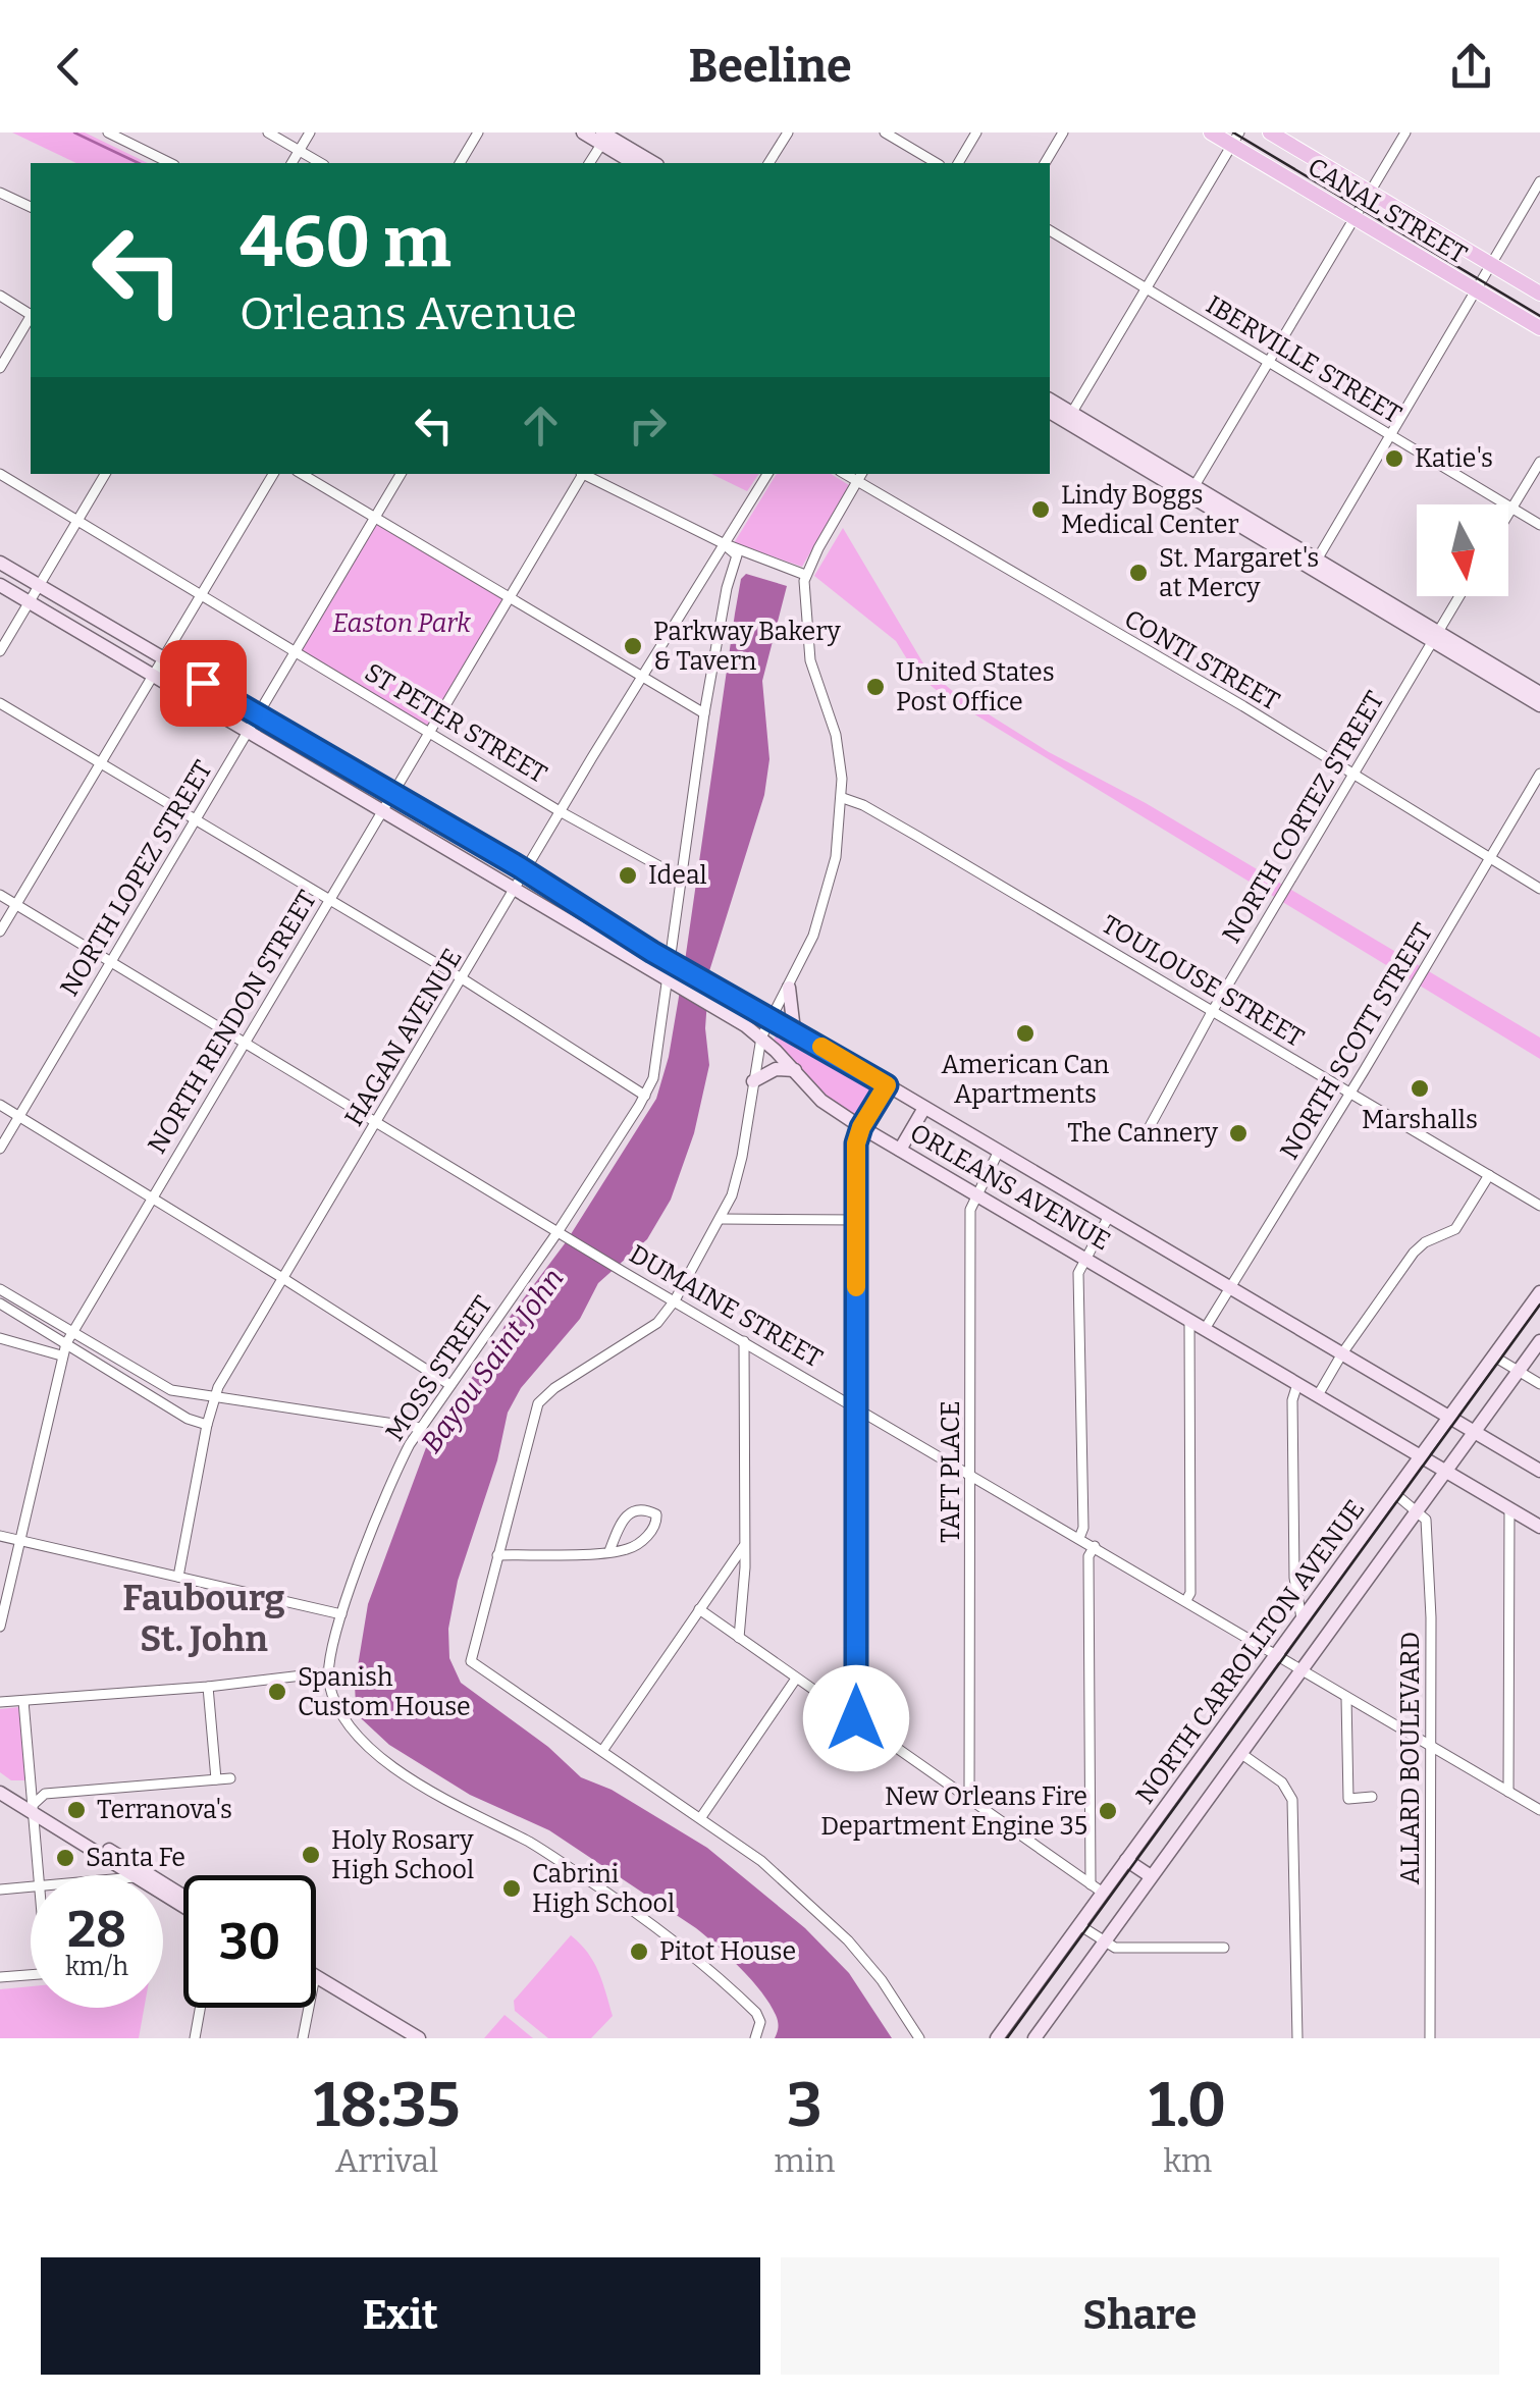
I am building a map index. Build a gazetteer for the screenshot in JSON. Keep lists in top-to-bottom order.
{
  "streets": {
    "main road": ["CANAL STREET"],
    "street": [
      "IBERVILLE STREET",
      "CONTI STREET",
      "ST PETER STREET",
      "NORTH CORTEZ STREET",
      "NORTH LOPEZ STREET",
      "TOULOUSE STREET",
      "NORTH RENDON STREET",
      "HAGAN AVENUE",
      "NORTH SCOTT STREET",
      "ORLEANS AVENUE",
      "DUMAINE STREET",
      "MOSS STREET",
      "TAFT PLACE",
      "NORTH CARROLLTON AVENUE",
      "ALLARD BOULEVARD"
    ]
  },
  "crossings": [
    ["CONTI STREET", "NORTH CORTEZ STREET"],
    ["CONTI STREET", "NORTH SCOTT STREET"],
    ["ST PETER STREET", "NORTH LOPEZ STREET"],
    ["ST PETER STREET", "NORTH RENDON STREET"],
    ["ST PETER STREET", "HAGAN AVENUE"],
    ["ST PETER STREET", "MOSS STREET"],
    ["NORTH CORTEZ STREET", "TOULOUSE STREET"],
    ["NORTH LOPEZ STREET", "ORLEANS AVENUE"],
    ["NORTH LOPEZ STREET", "DUMAINE STREET"],
    ["TOULOUSE STREET", "NORTH SCOTT STREET"],
    ["NORTH RENDON STREET", "ORLEANS AVENUE"],
    ["NORTH RENDON STREET", "DUMAINE STREET"],
    ["HAGAN AVENUE", "ORLEANS AVENUE"],
    ["HAGAN AVENUE", "DUMAINE STREET"],
    ["HAGAN AVENUE", "MOSS STREET"],
    ["NORTH SCOTT STREET", "ORLEANS AVENUE"],
    ["ORLEANS AVENUE", "MOSS STREET"],
    ["ORLEANS AVENUE", "TAFT PLACE"],
    ["ORLEANS AVENUE", "NORTH CARROLLTON AVENUE"],
    ["DUMAINE STREET", "MOSS STREET"],
    ["DUMAINE STREET", "TAFT PLACE"],
    ["DUMAINE STREET", "NORTH CARROLLTON AVENUE"],
    ["DUMAINE STREET", "ALLARD BOULEVARD"],
    ["NORTH CARROLLTON AVENUE", "ALLARD BOULEVARD"]
  ],
  "districts": ["Faubourg St. John"],
  "water": ["Bayou Saint John"],
  "parks": ["Easton Park"],
  "places": [
    "Katie's",
    "Lindy Boggs Medical Center",
    "St. Margaret's at Mercy",
    "Parkway Bakery & Tavern",
    "United States Post Office",
    "Ideal",
    "American Can Apartments",
    "Marshalls",
    "The Cannery",
    "Spanish Custom House",
    "Terranova's",
    "New Orleans Fire Department Engine 35",
    "Holy Rosary High School",
    "Santa Fe",
    "Cabrini High School",
    "Pitot House"
  ],
  "north": "bottom",
  "page": {
    "header": "Beeline",
    "turn": ["460 m", "Orleans Avenue"],
    "speed": "28 km/h",
    "limit": "30",
    "eta": [
      "18:35",
      "Arrival",
      "3",
      "min",
      "1.0",
      "km"
    ],
    "buttons": ["Exit", "Share"]
  }
}
